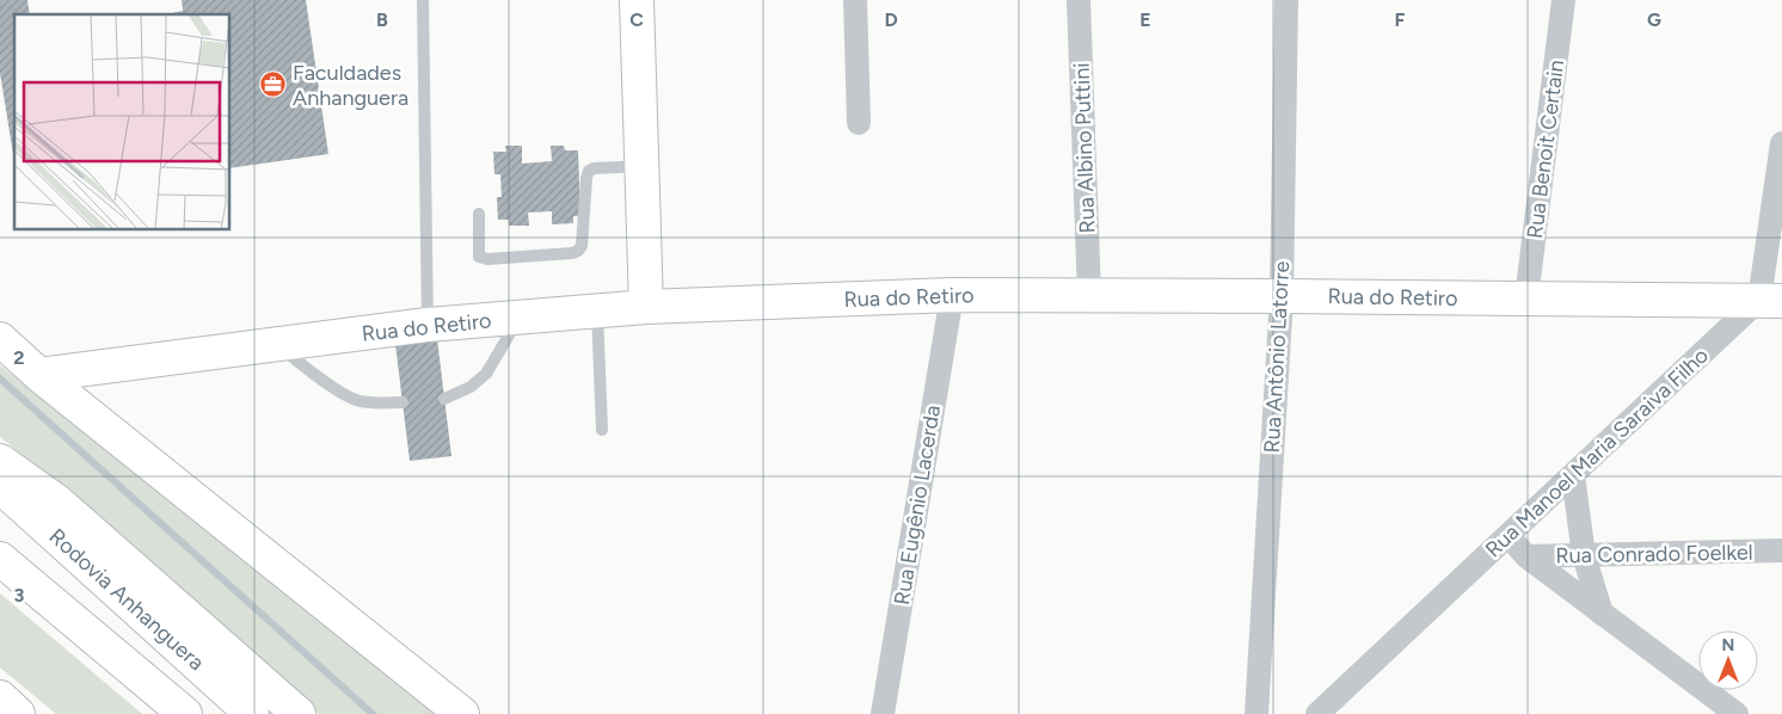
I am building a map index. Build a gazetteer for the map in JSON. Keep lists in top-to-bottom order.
{
  "streets": {
    "main road": ["Rua do Retiro", "Rodovia Anhanguera"],
    "street": [
      "Rua Albino Puttini",
      "Rua Benoit Certain",
      "Rua Antônio Latorre",
      "Rua Manoel Maria Saraiva Filho",
      "Rua Eugênio Lacerda",
      "Rua Conrado Foelkel"
    ]
  },
  "crossings": [
    ["Rua Albino Puttini", "Rua do Retiro"],
    ["Rua Benoit Certain", "Rua do Retiro"],
    ["Rua do Retiro", "Rua Antônio Latorre"],
    ["Rua do Retiro", "Rua Manoel Maria Saraiva Filho"],
    ["Rua do Retiro", "Rua Eugênio Lacerda"]
  ],
  "places": {
    "office": ["Faculdades Anhanguera"]
  },
  "north": "top",
  "grid": {
    "columns": [
      "B",
      "C",
      "D",
      "E",
      "F",
      "G"
    ],
    "rows": ["2", "3"]
  }
}
